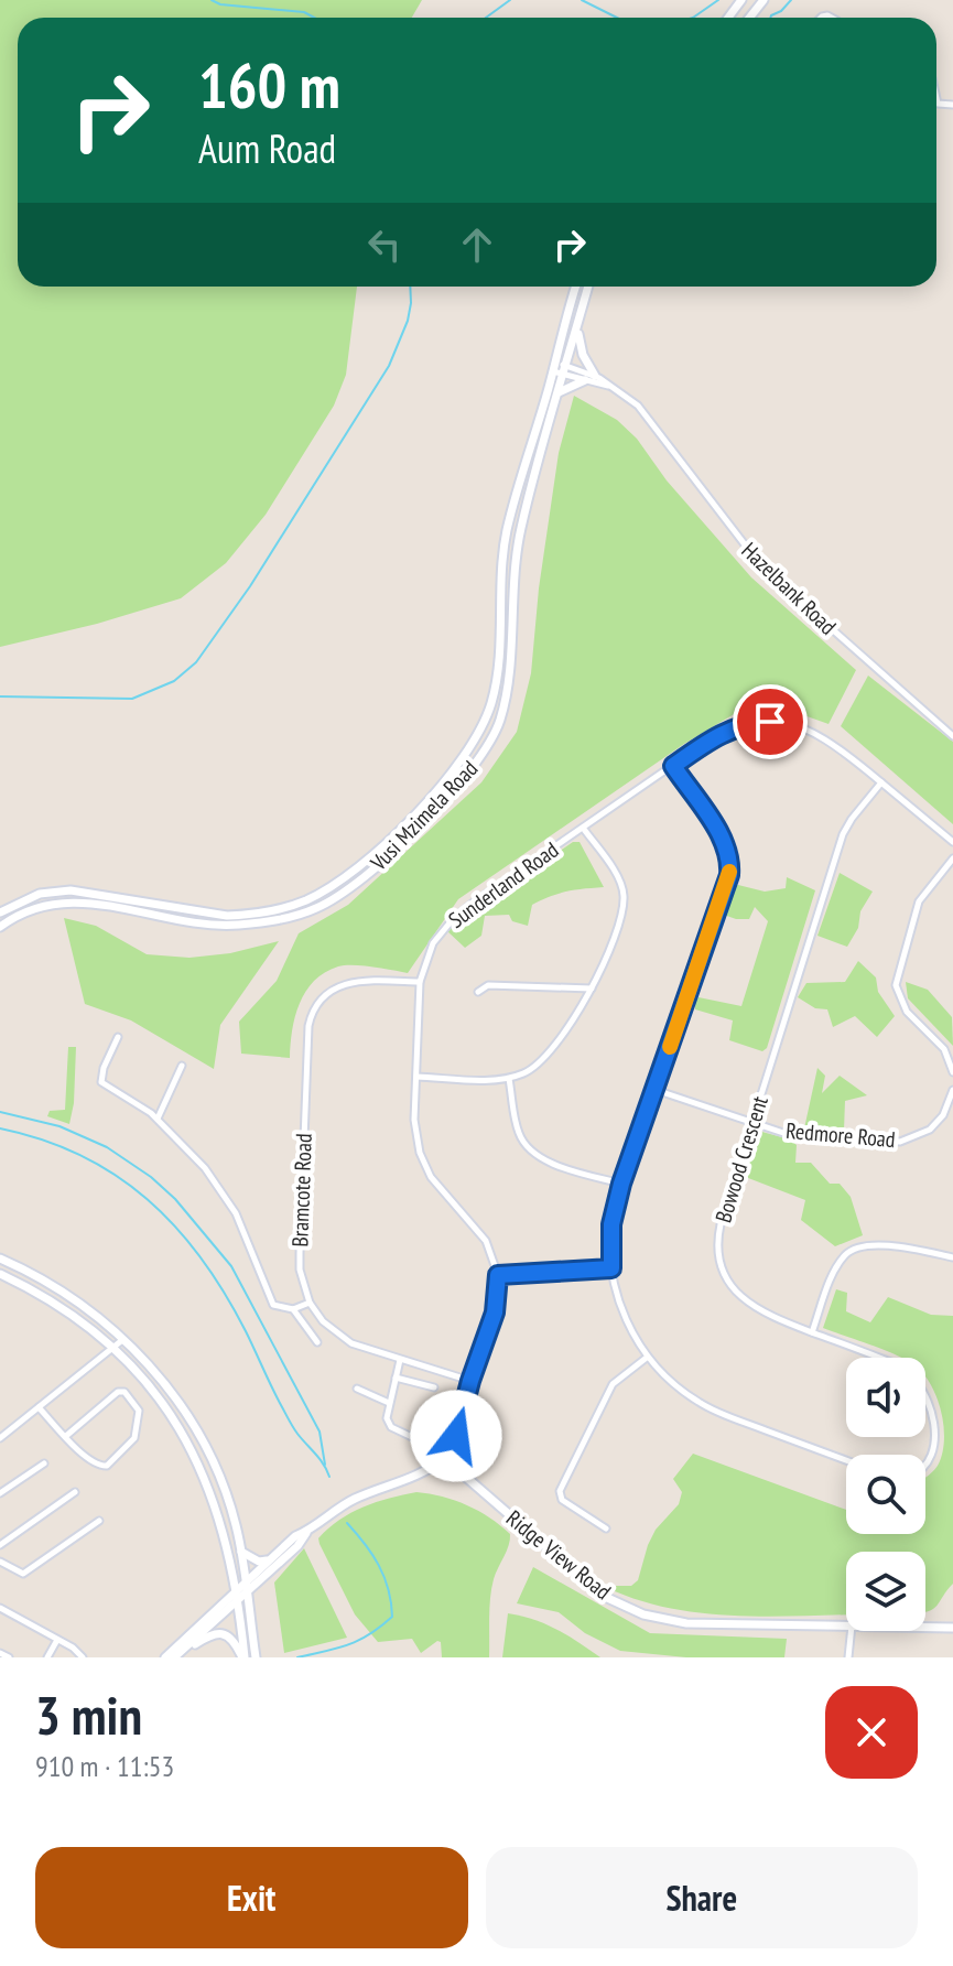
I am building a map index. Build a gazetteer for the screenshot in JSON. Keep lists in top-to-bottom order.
{
  "streets": {
    "main road": ["Vusi Mzimela Road", "Ridge View Road"],
    "street": [
      "Hazelbank Road",
      "Sunderland Road",
      "Redmore Road",
      "Bowood Crescent",
      "Bramcote Road"
    ]
  },
  "crossings": [
    ["Hazelbank Road", "Vusi Mzimela Road"],
    ["Sunderland Road", "Bowood Crescent"],
    ["Sunderland Road", "Bramcote Road"],
    ["Redmore Road", "Bowood Crescent"]
  ],
  "page": {
    "turn": ["160 m", "Aum Road"],
    "heading": ["3 min", "910 m · 11:53"],
    "buttons": ["Exit", "Share"]
  }
}
